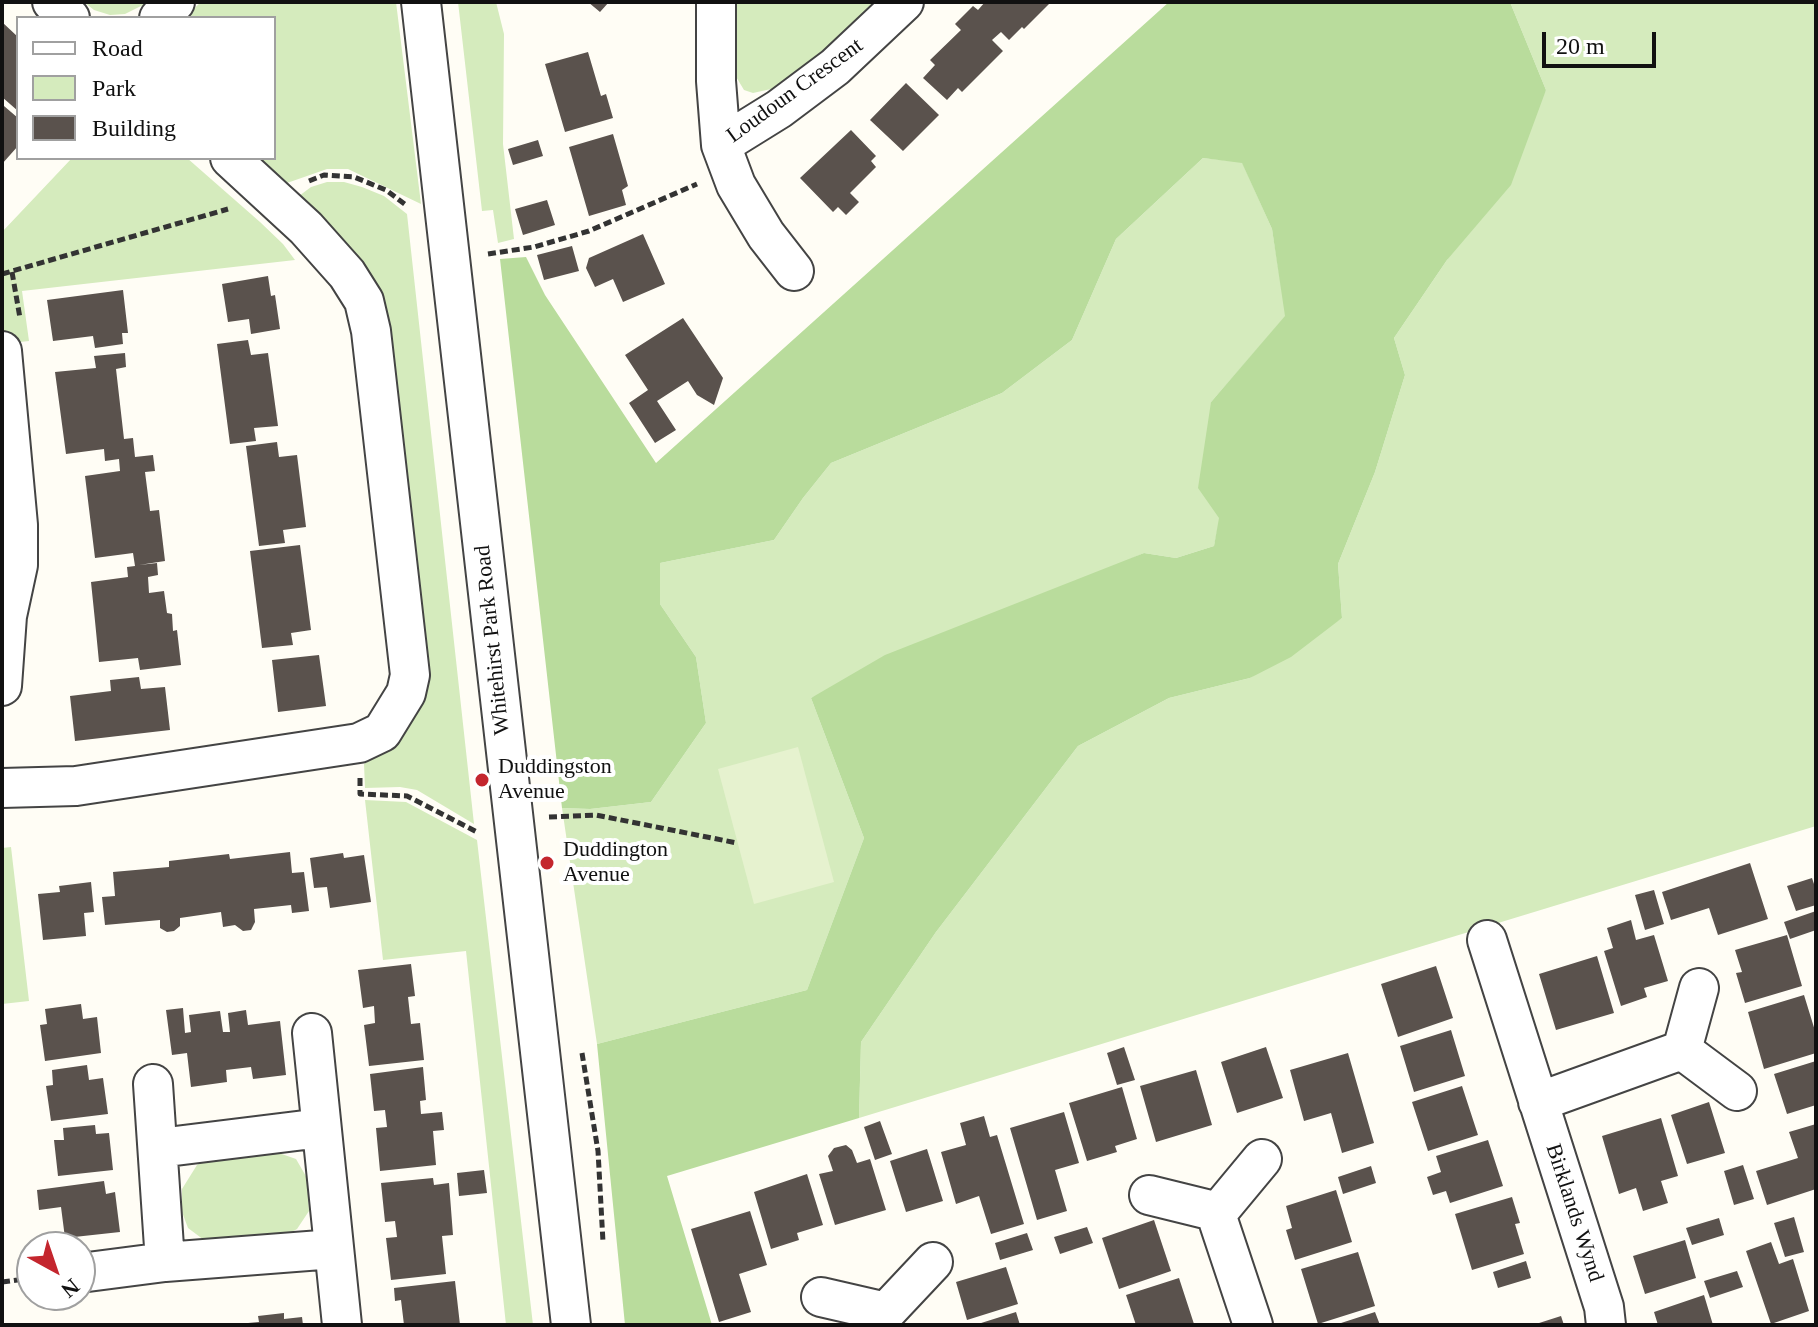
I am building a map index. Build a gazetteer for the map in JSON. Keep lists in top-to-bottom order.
{
  "streets": {
    "street": ["Loudoun Crescent", "Whitehirst Park Road", "Birklands Wynd"]
  },
  "places": ["Duddingston Avenue", "Duddington Avenue"],
  "legend": ["Road", "Park", "Building"],
  "scale_bar": "20 m",
  "north": "bottom right"
}
